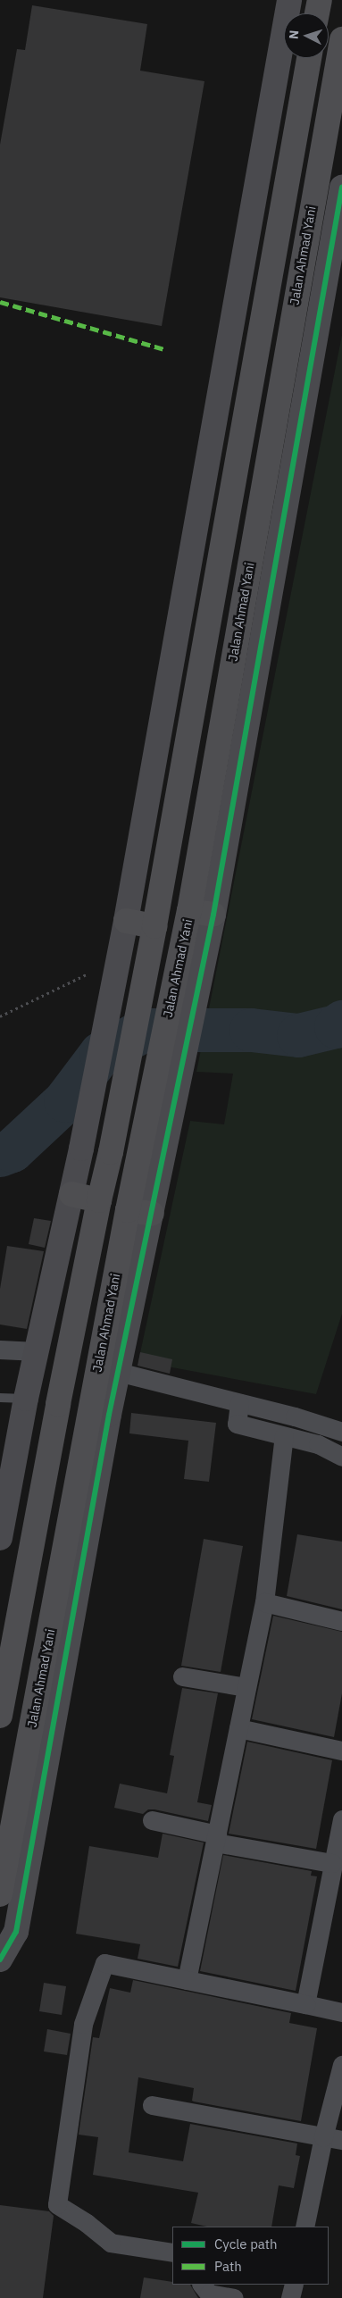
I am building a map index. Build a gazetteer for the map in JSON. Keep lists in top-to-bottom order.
{
  "streets": {
    "highway": ["Jalan Ahmad Yani"]
  },
  "legend": ["Cycle path", "Path"],
  "north": "left"
}
